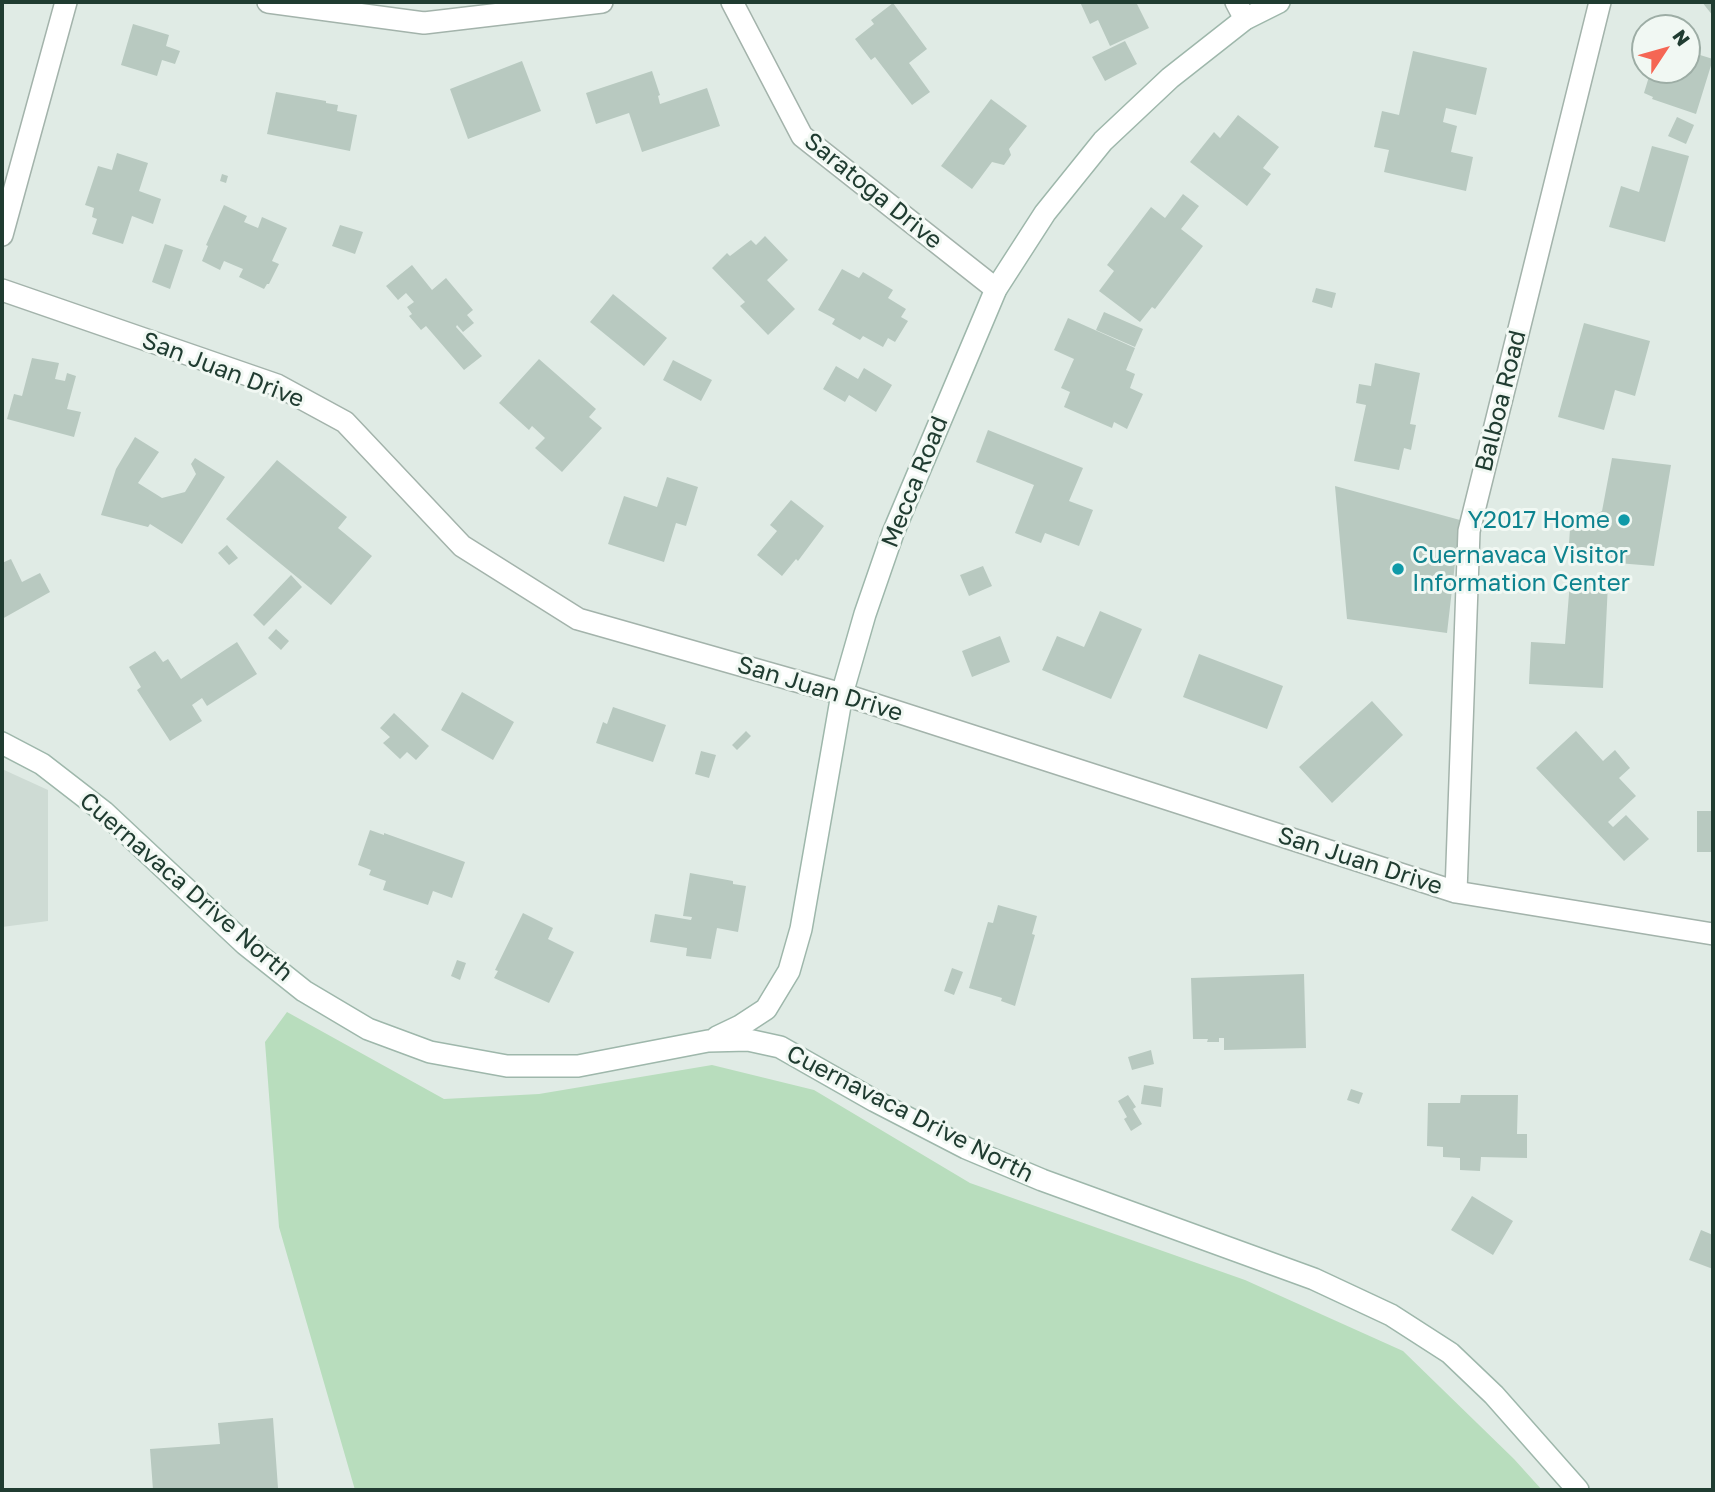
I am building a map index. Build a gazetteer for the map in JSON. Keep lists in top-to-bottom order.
{
  "streets": {
    "street": [
      "Saratoga Drive",
      "San Juan Drive",
      "Balboa Road",
      "Mecca Road",
      "Cuernavaca Drive North"
    ]
  },
  "crossings": [
    ["Saratoga Drive", "Mecca Road"],
    ["San Juan Drive", "Balboa Road"],
    ["San Juan Drive", "Mecca Road"],
    ["Mecca Road", "Cuernavaca Drive North"]
  ],
  "places": ["Y2017 Home", "Cuernavaca Visitor Information Center"],
  "north": "top right"
}
